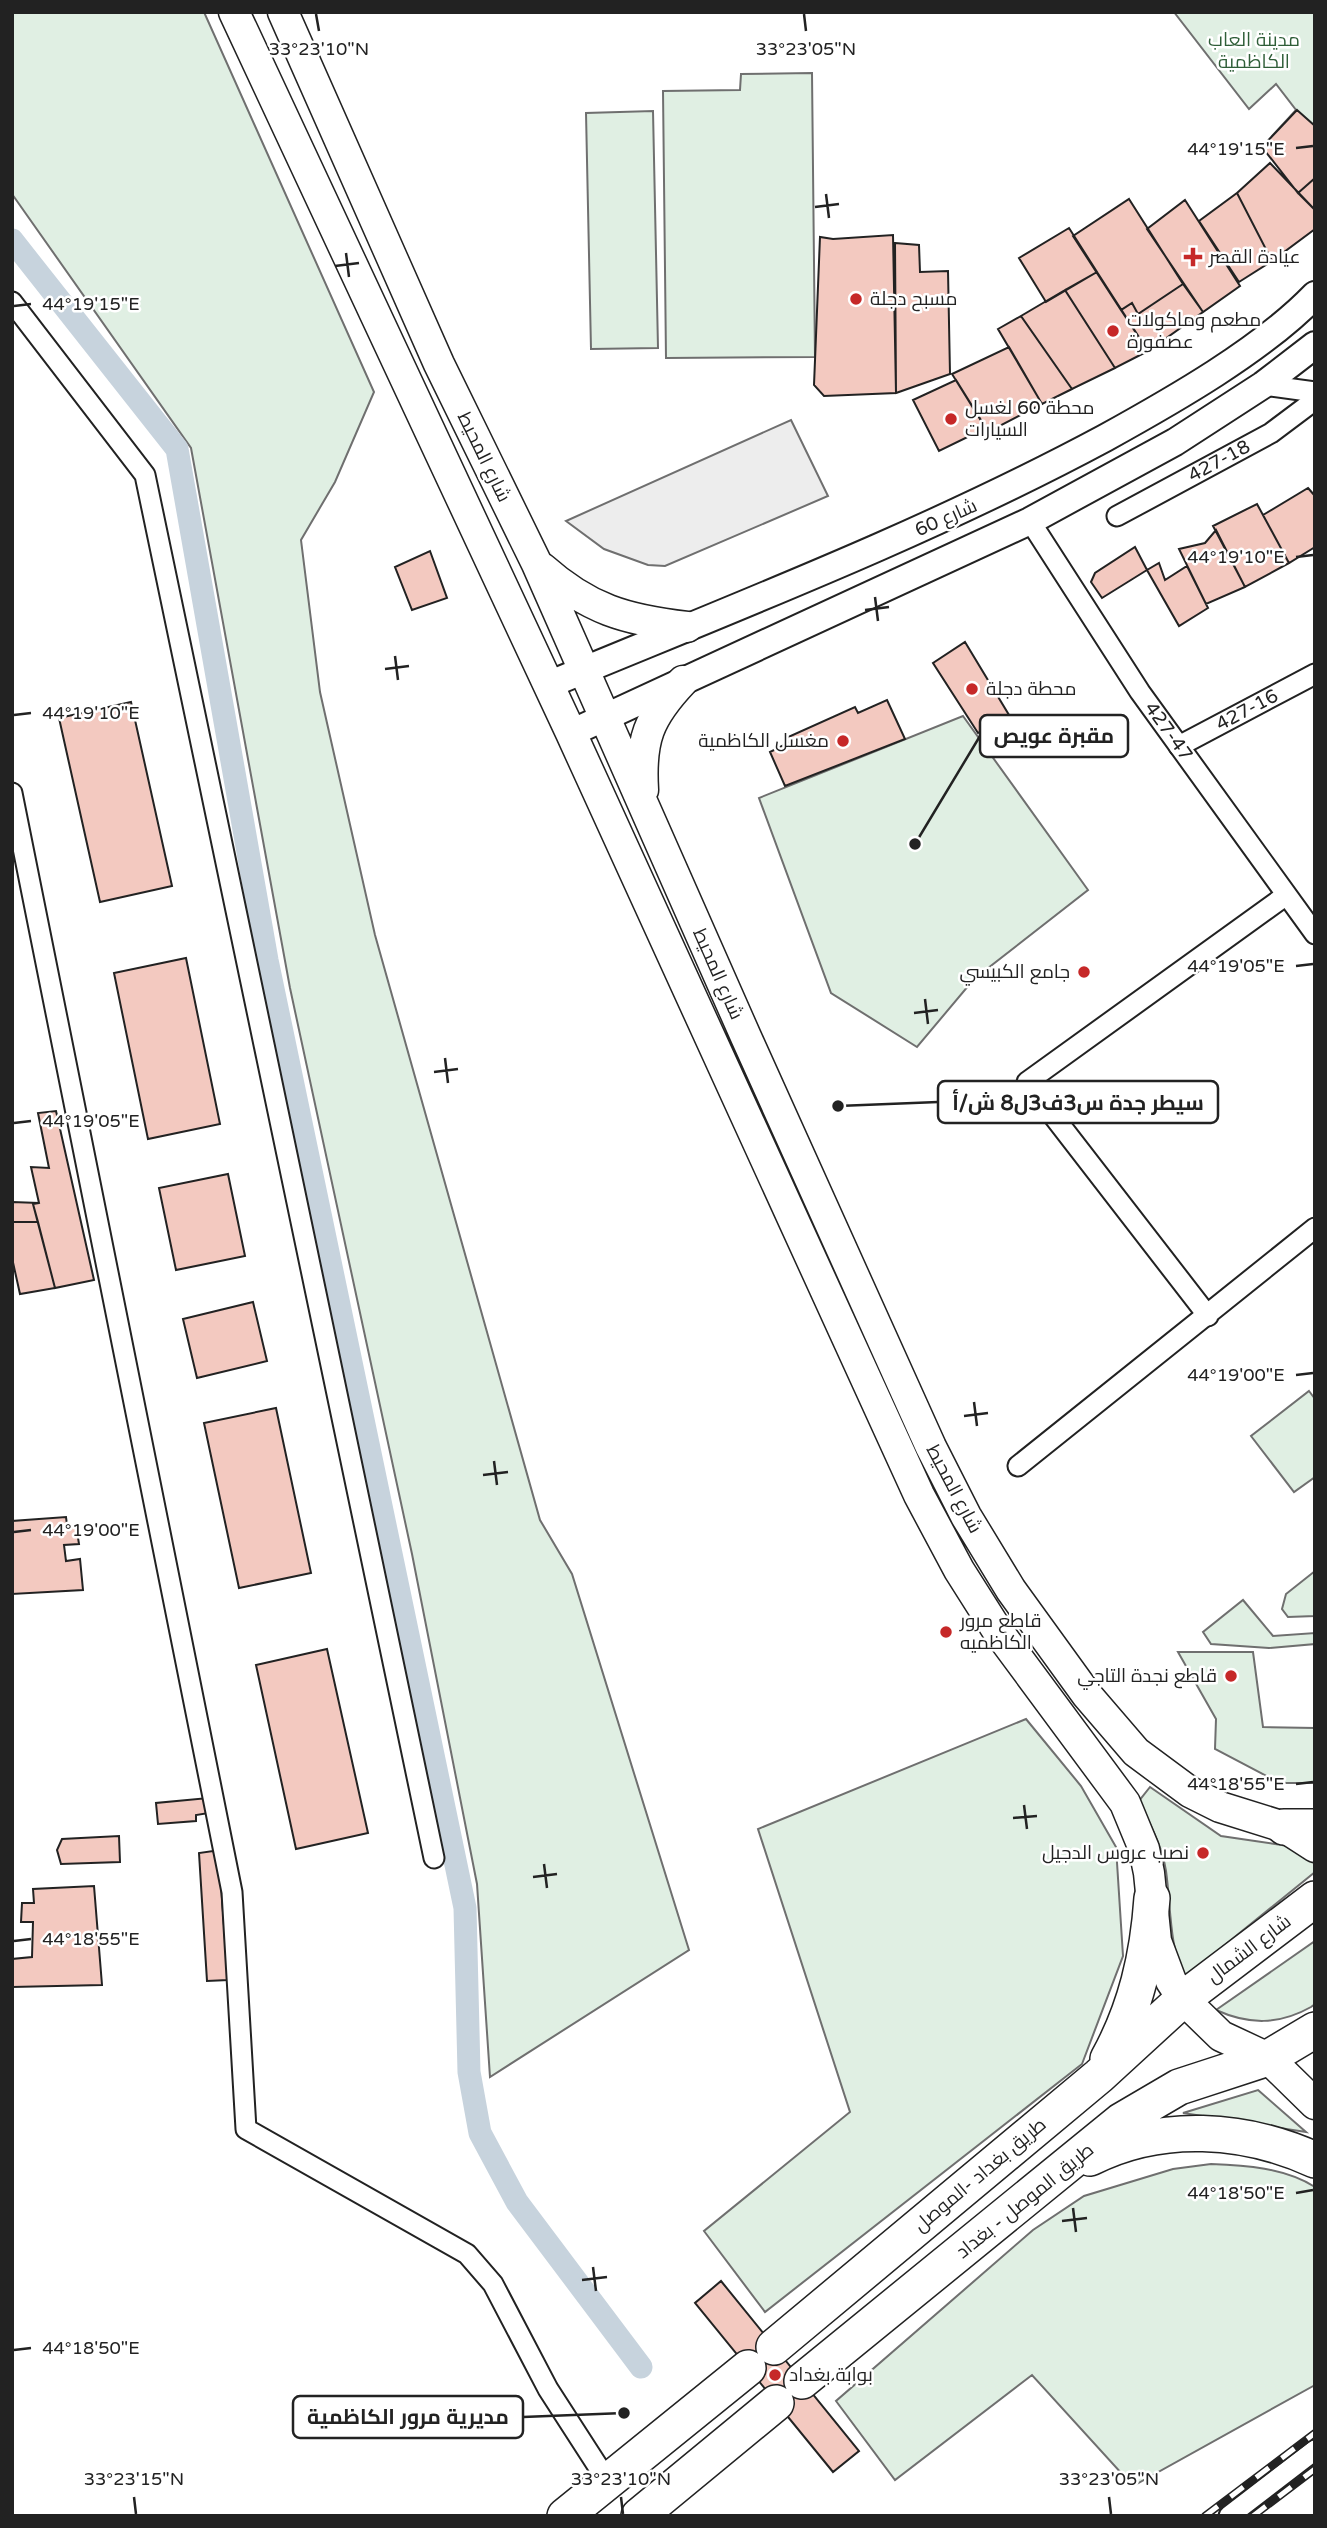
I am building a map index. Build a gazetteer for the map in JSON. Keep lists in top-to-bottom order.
{
  "streets": {
    "highway": ["شارع الشمال", "طريق بغداد -الموصل", "طريق الموصل - بغداد"],
    "main road": ["شارع المحيط"],
    "street": [
      "427-18",
      "شارع 60",
      "427-16",
      "427-47"
    ]
  },
  "crossings": [
    ["شارع المحيط", "شارع 60"],
    ["شارع المحيط", "شارع الشمال"],
    ["شارع المحيط", "طريق بغداد -الموصل"],
    ["شارع المحيط", "طريق الموصل - بغداد"],
    ["شارع 60", "427-47"],
    ["427-16", "427-47"],
    ["شارع الشمال", "طريق بغداد -الموصل"]
  ],
  "parks": ["مدينة العاب الكاظمية"],
  "places": {
    "health": ["عيادة القصر"],
    "other": [
      "مسبح دجلة",
      "مطعم وماكولات عصفورة",
      "محطة 60 لغسل السيارات",
      "محطة دجلة",
      "مغسل الكاظمية",
      "مقبرة عويص",
      "جامع الكبيسي",
      "سيطر جدة س3ف3ل8 ش/أ",
      "قاطع مرور الكاظميه",
      "قاطع نجدة التاجي",
      "نصب عروس الدجيل",
      "بوابة بغداد",
      "مديرية مرور الكاظمية"
    ]
  },
  "coordinates": [
    "33°23'10\"N",
    "33°23'05\"N",
    "44°19'15\"E",
    "44°19'10\"E",
    "44°19'05\"E",
    "44°19'00\"E",
    "44°18'55\"E",
    "44°18'50\"E",
    "33°23'15\"N"
  ]
}
